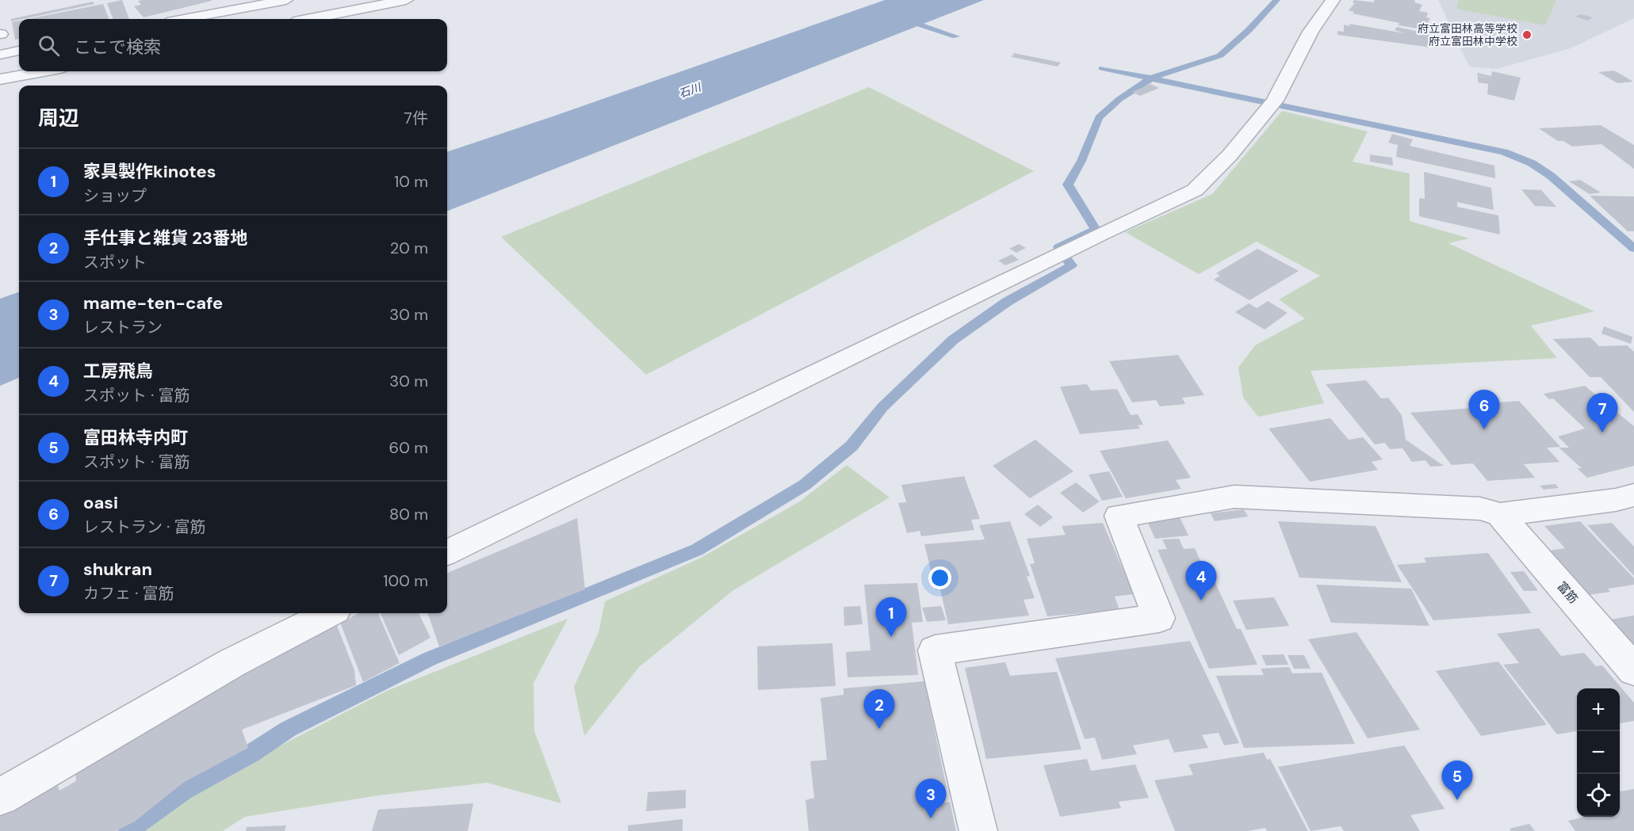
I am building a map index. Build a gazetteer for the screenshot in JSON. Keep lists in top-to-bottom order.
{
  "streets": {
    "street": ["富筋"]
  },
  "water": ["石川"],
  "places": ["府立富田林高等学校 府立富田林中学校"],
  "page": {
    "search": "ここで検索",
    "heading": ["周辺", "7件"],
    "list": [
      {
        "mark": "1",
        "name": "家具製作kinotes",
        "note": "ショップ",
        "value": "10 m"
      },
      {
        "mark": "2",
        "name": "手仕事と雑貨 23番地",
        "note": "スポット",
        "value": "20 m"
      },
      {
        "mark": "3",
        "name": "mame-ten-cafe",
        "note": "レストラン",
        "value": "30 m"
      },
      {
        "mark": "4",
        "name": "工房飛鳥",
        "note": "スポット · 富筋",
        "value": "30 m"
      },
      {
        "mark": "5",
        "name": "富田林寺内町",
        "note": "スポット · 富筋",
        "value": "60 m"
      },
      {
        "mark": "6",
        "name": "oasi",
        "note": "レストラン · 富筋",
        "value": "80 m"
      },
      {
        "mark": "7",
        "name": "shukran",
        "note": "カフェ · 富筋",
        "value": "100 m"
      }
    ],
    "pins": [
      "6",
      "7",
      "4",
      "1",
      "2",
      "5",
      "3"
    ],
    "map_buttons": ["+", "−"]
  }
}
